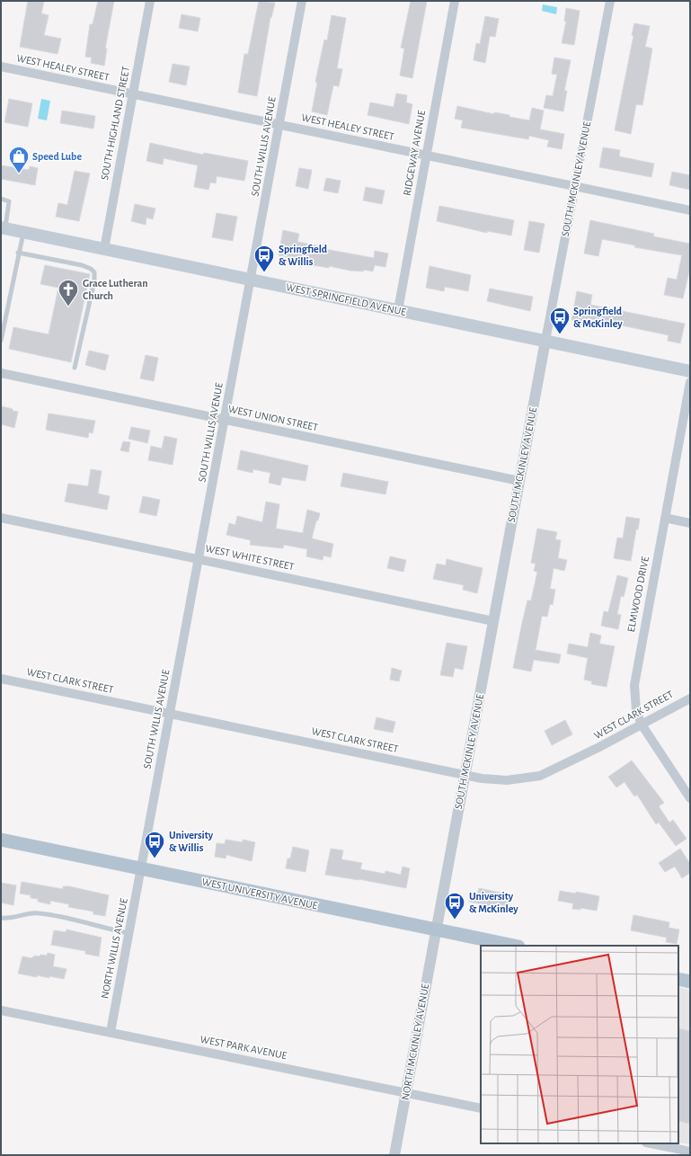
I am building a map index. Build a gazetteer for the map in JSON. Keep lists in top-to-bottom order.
{
  "streets": {
    "main road": ["WEST SPRINGFIELD AVENUE", "WEST UNIVERSITY AVENUE"],
    "street": [
      "WEST HEALEY STREET",
      "SOUTH HIGHLAND STREET",
      "SOUTH WILLIS AVENUE",
      "RIDGEWAY AVENUE",
      "SOUTH MCKINLEY AVENUE",
      "WEST UNION STREET",
      "WEST WHITE STREET",
      "ELMWOOD DRIVE",
      "WEST CLARK STREET",
      "NORTH WILLIS AVENUE",
      "NORTH MCKINLEY AVENUE",
      "WEST PARK AVENUE"
    ]
  },
  "crossings": [
    ["WEST HEALEY STREET", "SOUTH HIGHLAND STREET"],
    ["WEST HEALEY STREET", "SOUTH WILLIS AVENUE"],
    ["WEST HEALEY STREET", "RIDGEWAY AVENUE"],
    ["WEST HEALEY STREET", "SOUTH MCKINLEY AVENUE"],
    ["SOUTH HIGHLAND STREET", "WEST SPRINGFIELD AVENUE"],
    ["SOUTH WILLIS AVENUE", "WEST SPRINGFIELD AVENUE"],
    ["SOUTH WILLIS AVENUE", "WEST UNION STREET"],
    ["SOUTH WILLIS AVENUE", "WEST WHITE STREET"],
    ["SOUTH WILLIS AVENUE", "WEST CLARK STREET"],
    ["SOUTH WILLIS AVENUE", "WEST UNIVERSITY AVENUE"],
    ["SOUTH WILLIS AVENUE", "NORTH WILLIS AVENUE"],
    ["RIDGEWAY AVENUE", "WEST SPRINGFIELD AVENUE"],
    ["SOUTH MCKINLEY AVENUE", "WEST SPRINGFIELD AVENUE"],
    ["SOUTH MCKINLEY AVENUE", "WEST UNION STREET"],
    ["SOUTH MCKINLEY AVENUE", "WEST WHITE STREET"],
    ["SOUTH MCKINLEY AVENUE", "WEST CLARK STREET"],
    ["SOUTH MCKINLEY AVENUE", "WEST UNIVERSITY AVENUE"],
    ["SOUTH MCKINLEY AVENUE", "NORTH MCKINLEY AVENUE"],
    ["ELMWOOD DRIVE", "WEST CLARK STREET"],
    ["WEST UNIVERSITY AVENUE", "NORTH WILLIS AVENUE"],
    ["WEST UNIVERSITY AVENUE", "NORTH MCKINLEY AVENUE"],
    ["NORTH WILLIS AVENUE", "WEST PARK AVENUE"],
    ["NORTH MCKINLEY AVENUE", "WEST PARK AVENUE"]
  ],
  "places": {
    "shop": ["Speed Lube"],
    "bus stop": [
      "Springfield & Willis",
      "Springfield & McKinley",
      "University & Willis",
      "University & McKinley"
    ],
    "church": ["Grace Lutheran Church"]
  }
}
